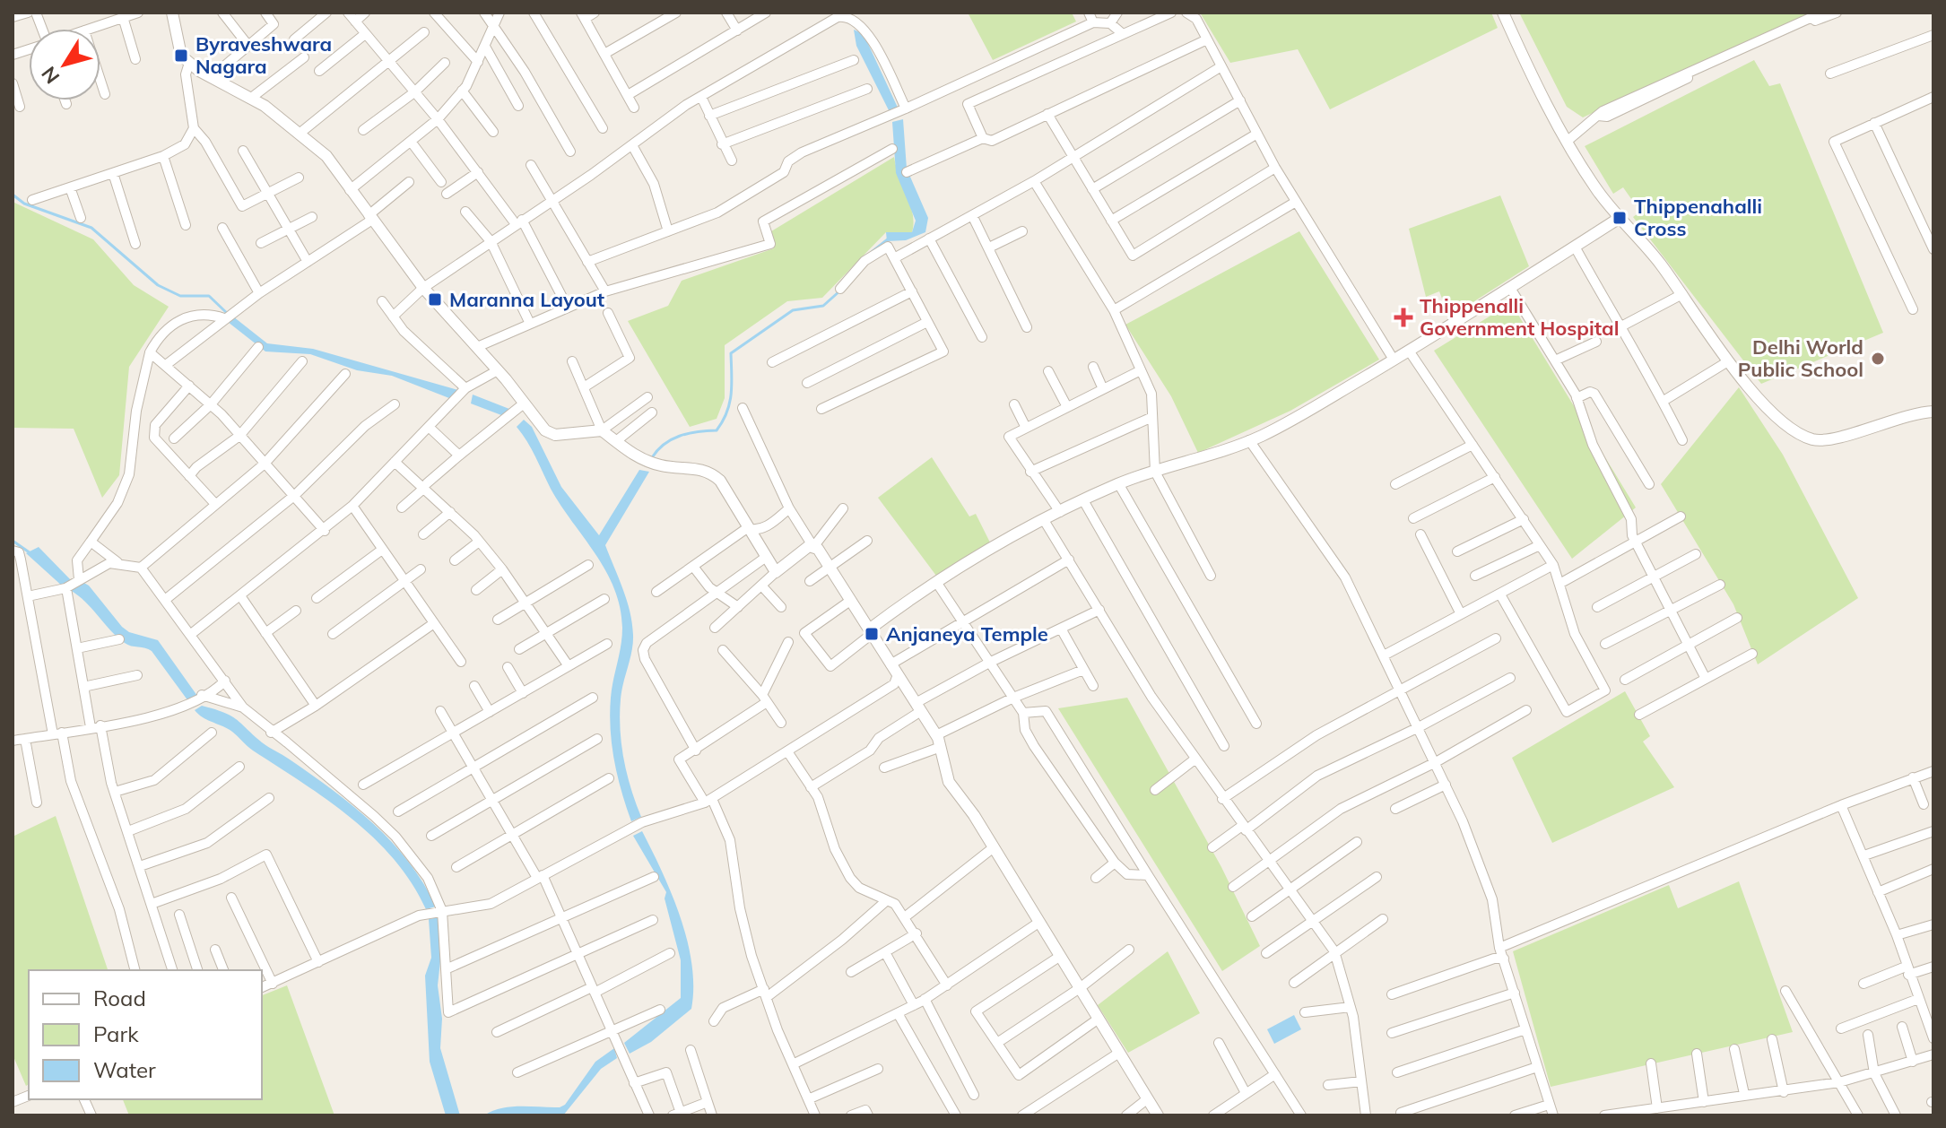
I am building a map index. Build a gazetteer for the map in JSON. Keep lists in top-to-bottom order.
{
  "places": {
    "transit": [
      "Byraveshwara Nagara",
      "Thippenahalli Cross",
      "Maranna Layout",
      "Anjaneya Temple"
    ],
    "health": ["Thippenalli Government Hospital"],
    "other": ["Delhi World Public School"]
  },
  "legend": ["Road", "Park", "Water"],
  "north": "bottom left"
}
